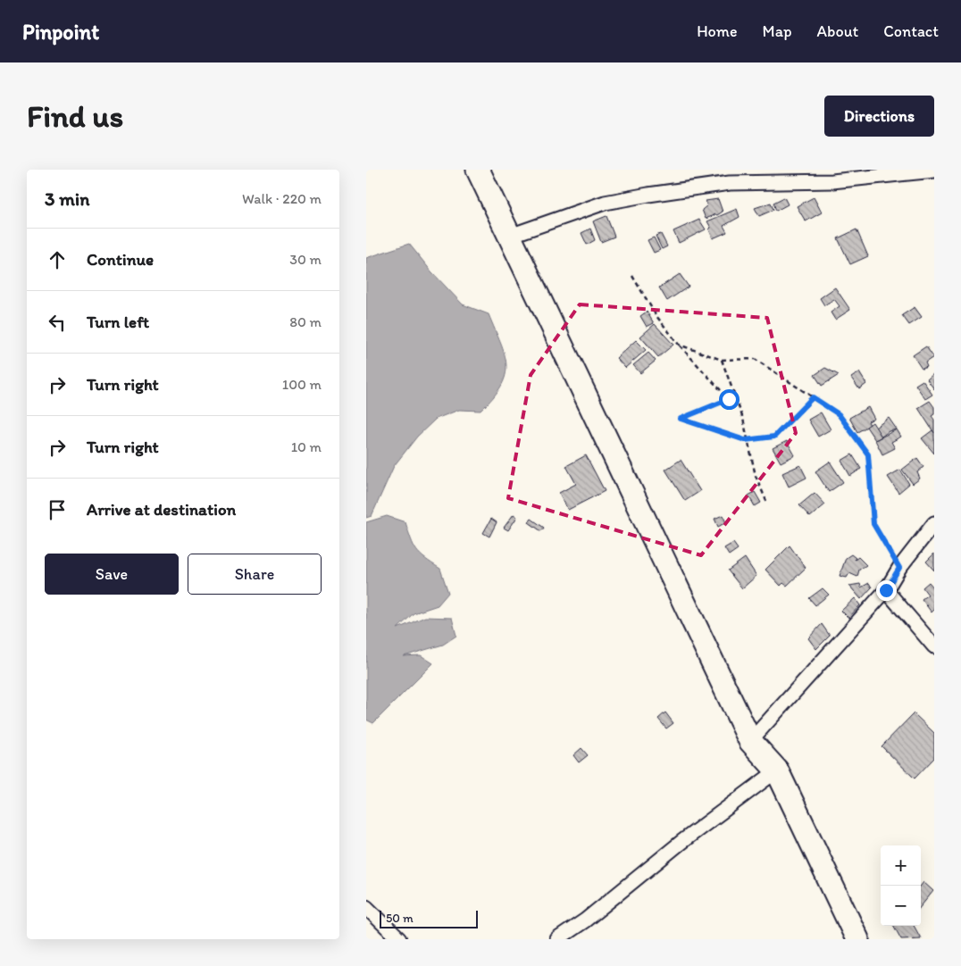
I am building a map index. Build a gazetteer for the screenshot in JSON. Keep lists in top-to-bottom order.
{
  "scale_bar": "50 m",
  "page": {
    "header": "Pinpoint",
    "nav": [
      "Home",
      "Map",
      "About",
      "Contact"
    ],
    "buttons": [
      "Directions",
      ["Save", "Share"]
    ],
    "title": "Find us",
    "heading": ["3 min", "Walk · 220 m"],
    "list": [
      ["Continue", "30 m"],
      ["Turn left", "80 m"],
      ["Turn right", "100 m"],
      ["Turn right", "10 m"],
      "Arrive at destination"
    ],
    "map_buttons": ["+", "−"],
    "scale": "50 m"
  }
}
